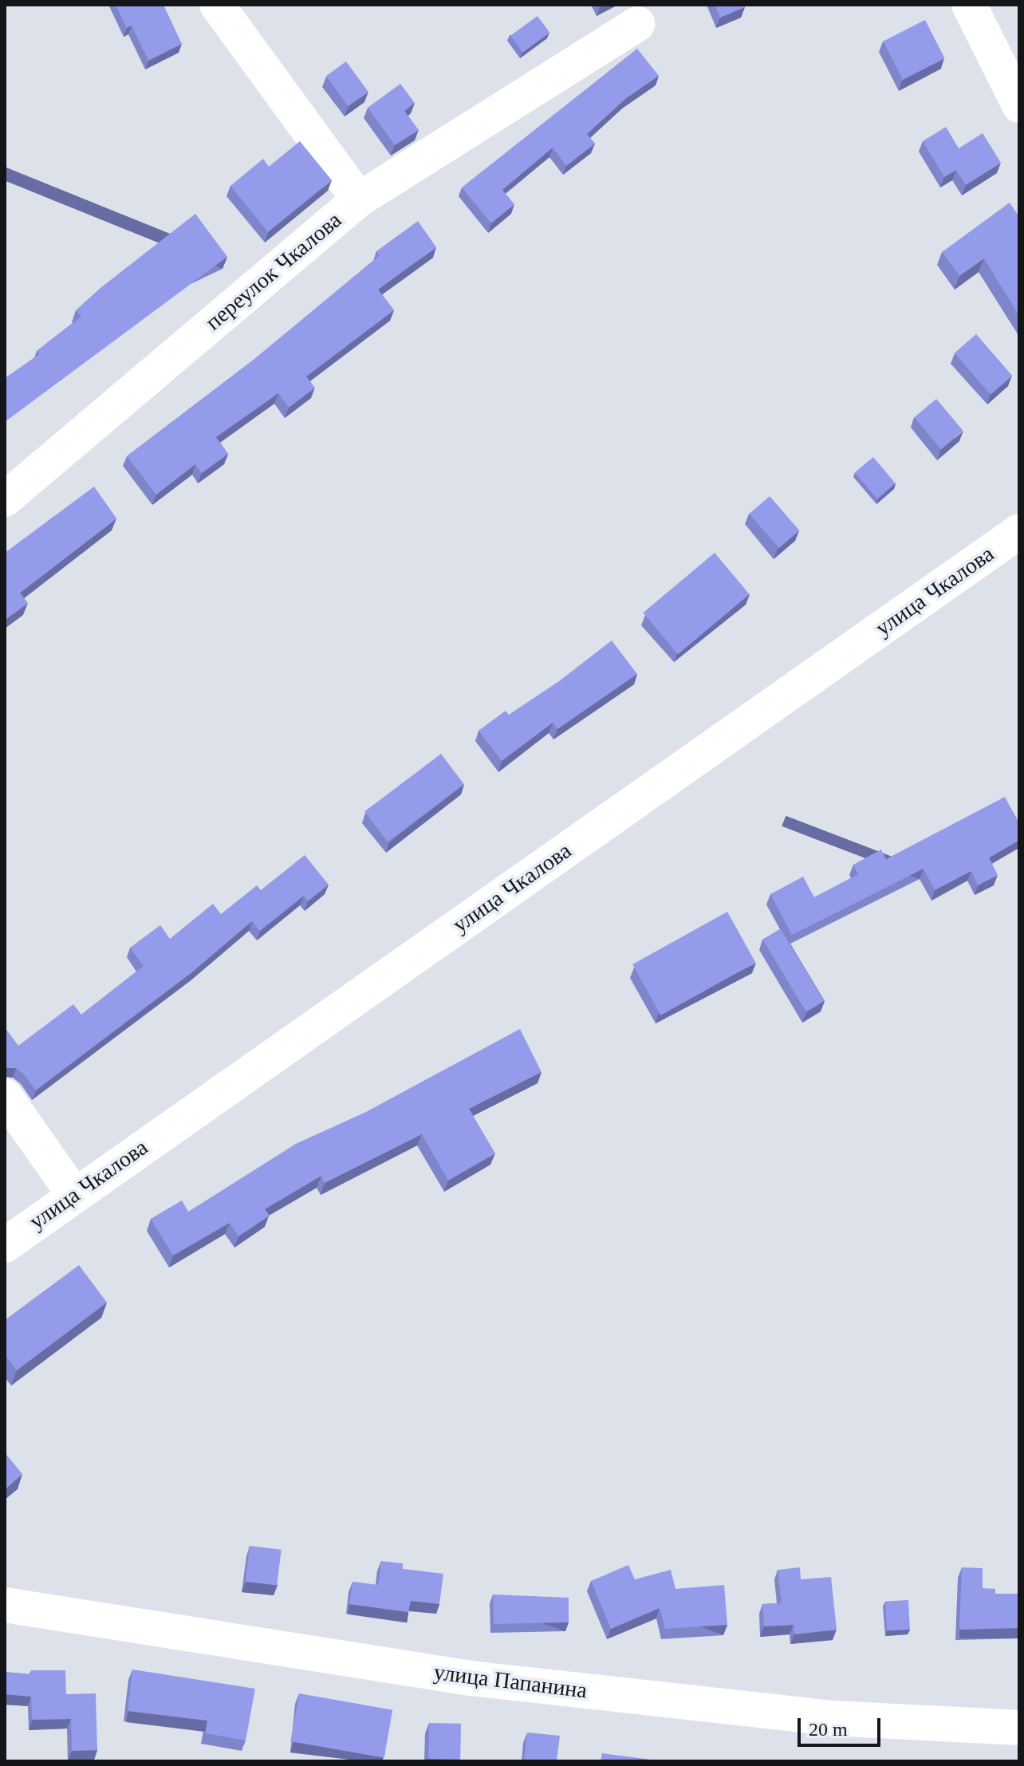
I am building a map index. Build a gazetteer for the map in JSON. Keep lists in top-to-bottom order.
{
  "streets": {
    "street": ["переулок Чкалова", "улица Чкалова", "улица Папанина"]
  },
  "scale_bar": "20 m"
}
